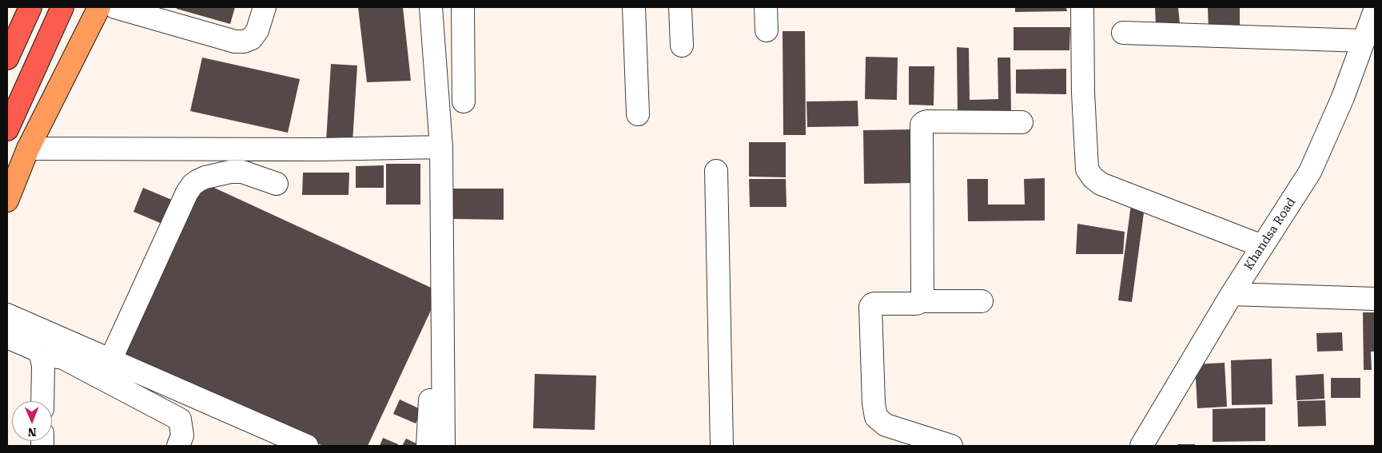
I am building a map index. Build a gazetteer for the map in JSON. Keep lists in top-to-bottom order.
{
  "streets": {
    "street": ["Khandsa Road"]
  },
  "north": "bottom"
}
